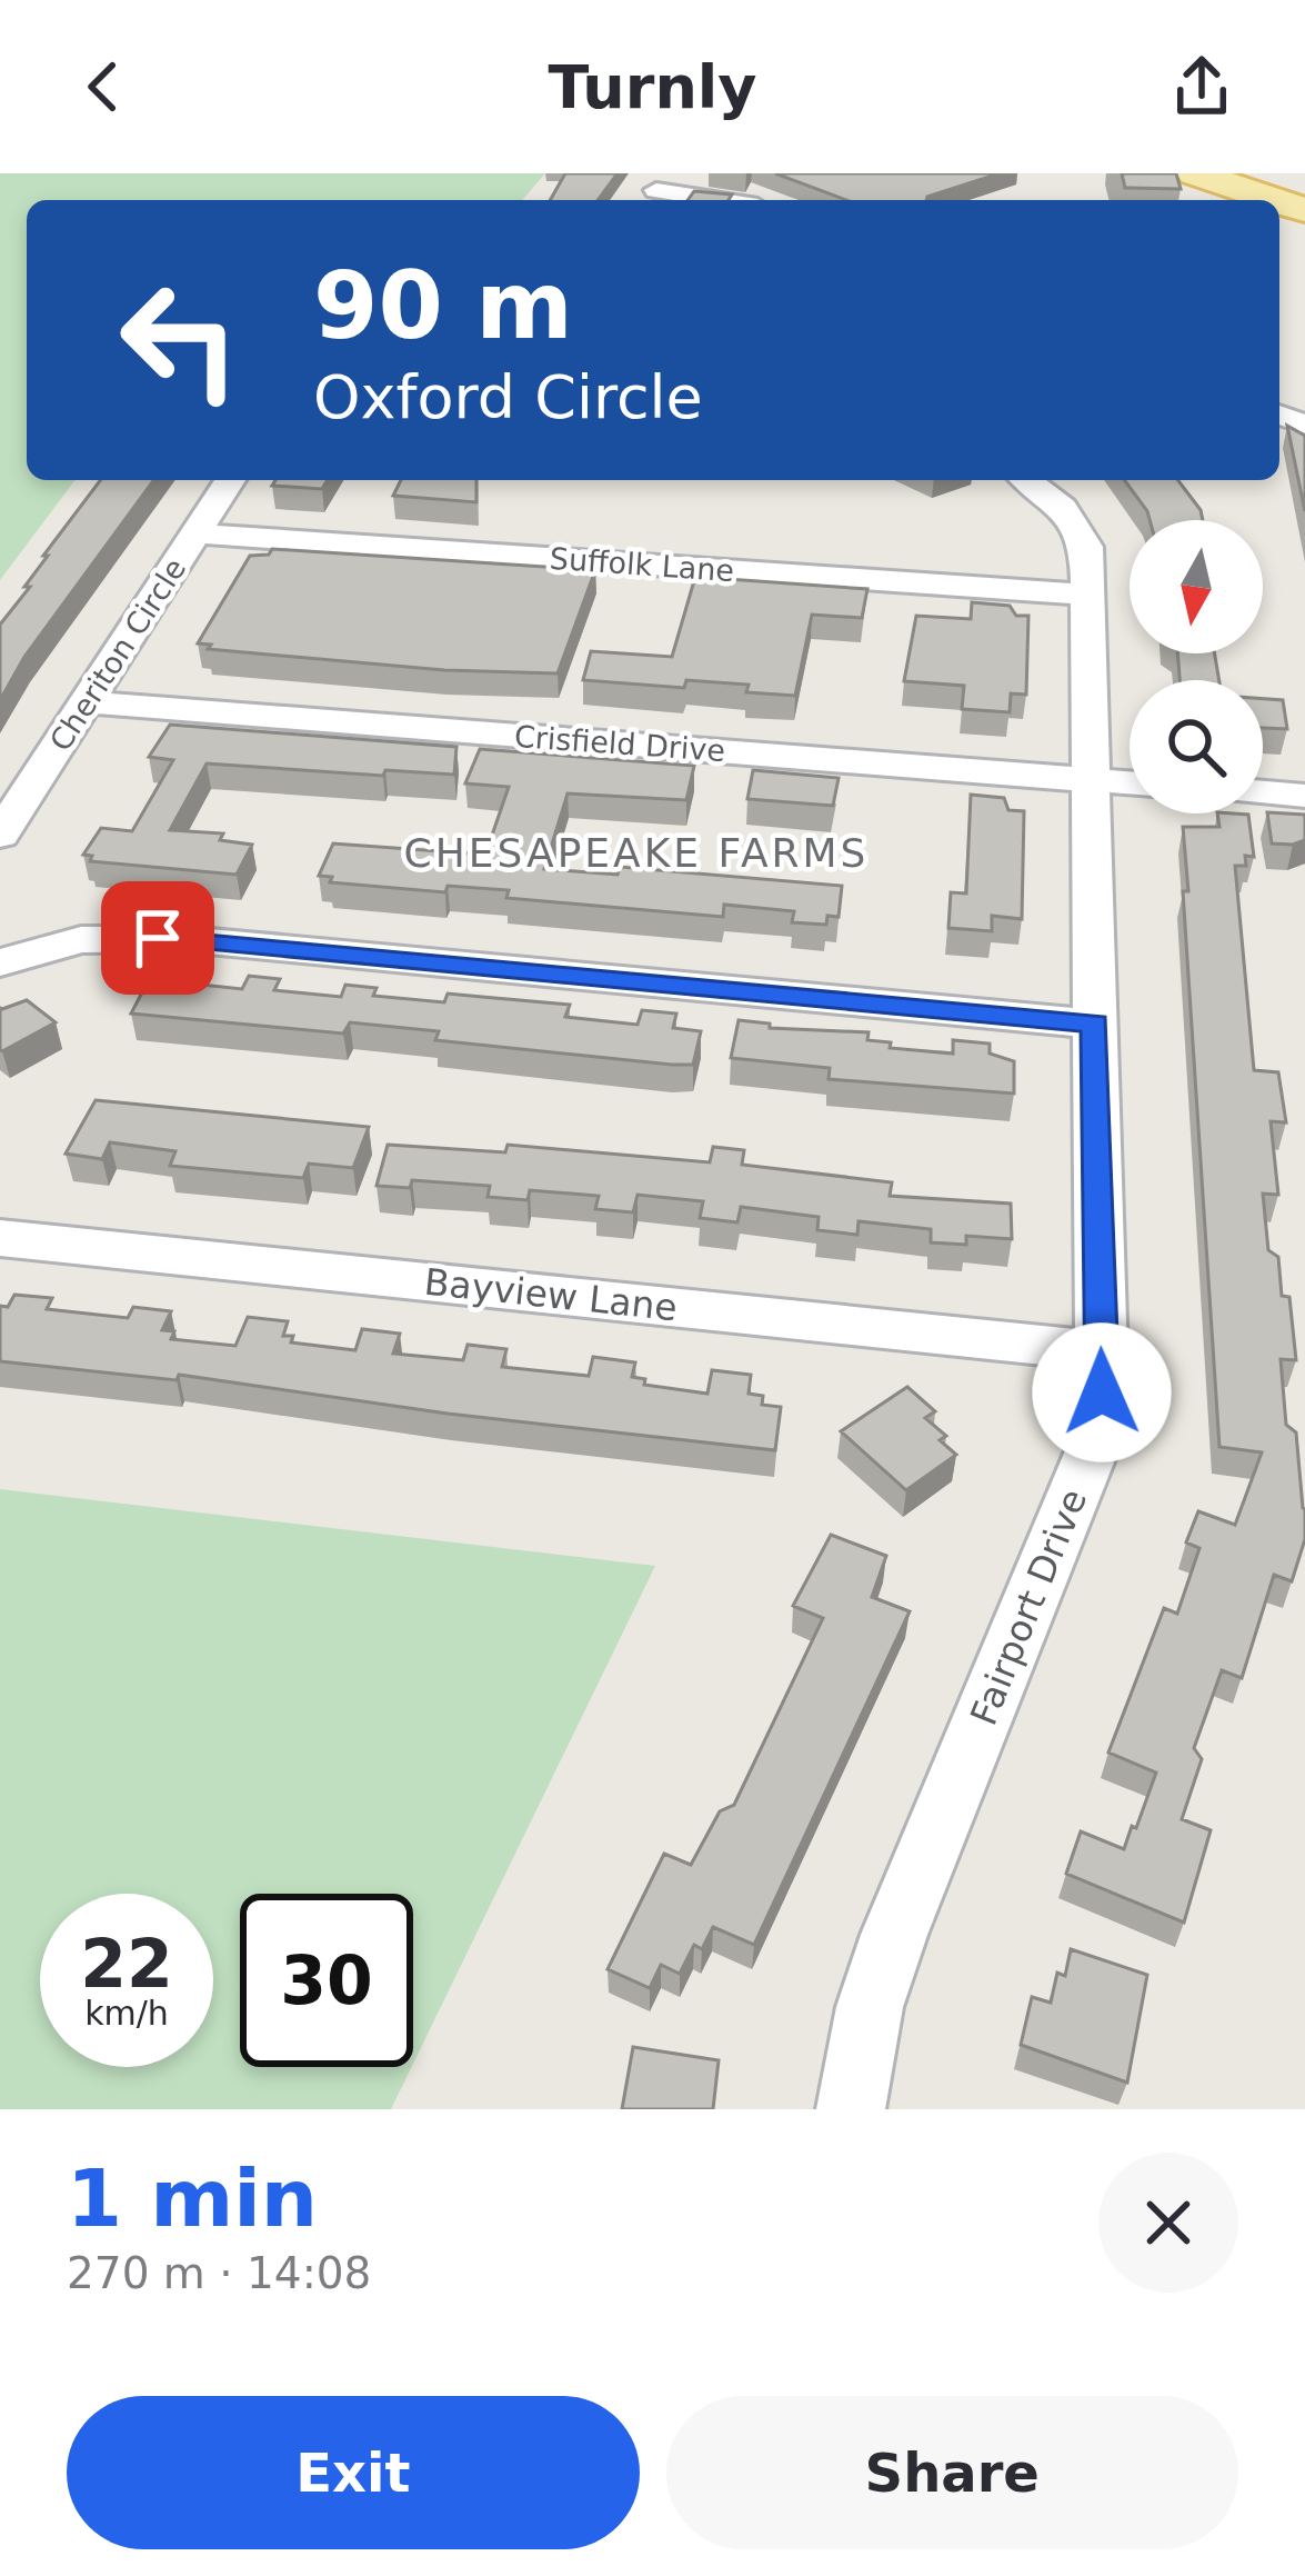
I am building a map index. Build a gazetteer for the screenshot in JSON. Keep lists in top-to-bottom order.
{
  "streets": {
    "street": [
      "Suffolk Lane",
      "Cheriton Circle",
      "Crisfield Drive",
      "Bayview Lane",
      "Fairport Drive"
    ]
  },
  "crossings": [
    ["Suffolk Lane", "Cheriton Circle"],
    ["Suffolk Lane", "Fairport Drive"],
    ["Cheriton Circle", "Crisfield Drive"],
    ["Crisfield Drive", "Fairport Drive"],
    ["Bayview Lane", "Fairport Drive"]
  ],
  "districts": ["CHESAPEAKE FARMS"],
  "north": "bottom",
  "page": {
    "header": "Turnly",
    "turn": ["90 m", "Oxford Circle"],
    "speed": "22 km/h",
    "limit": "30",
    "heading": ["1 min", "270 m · 14:08"],
    "buttons": ["Exit", "Share"]
  }
}
